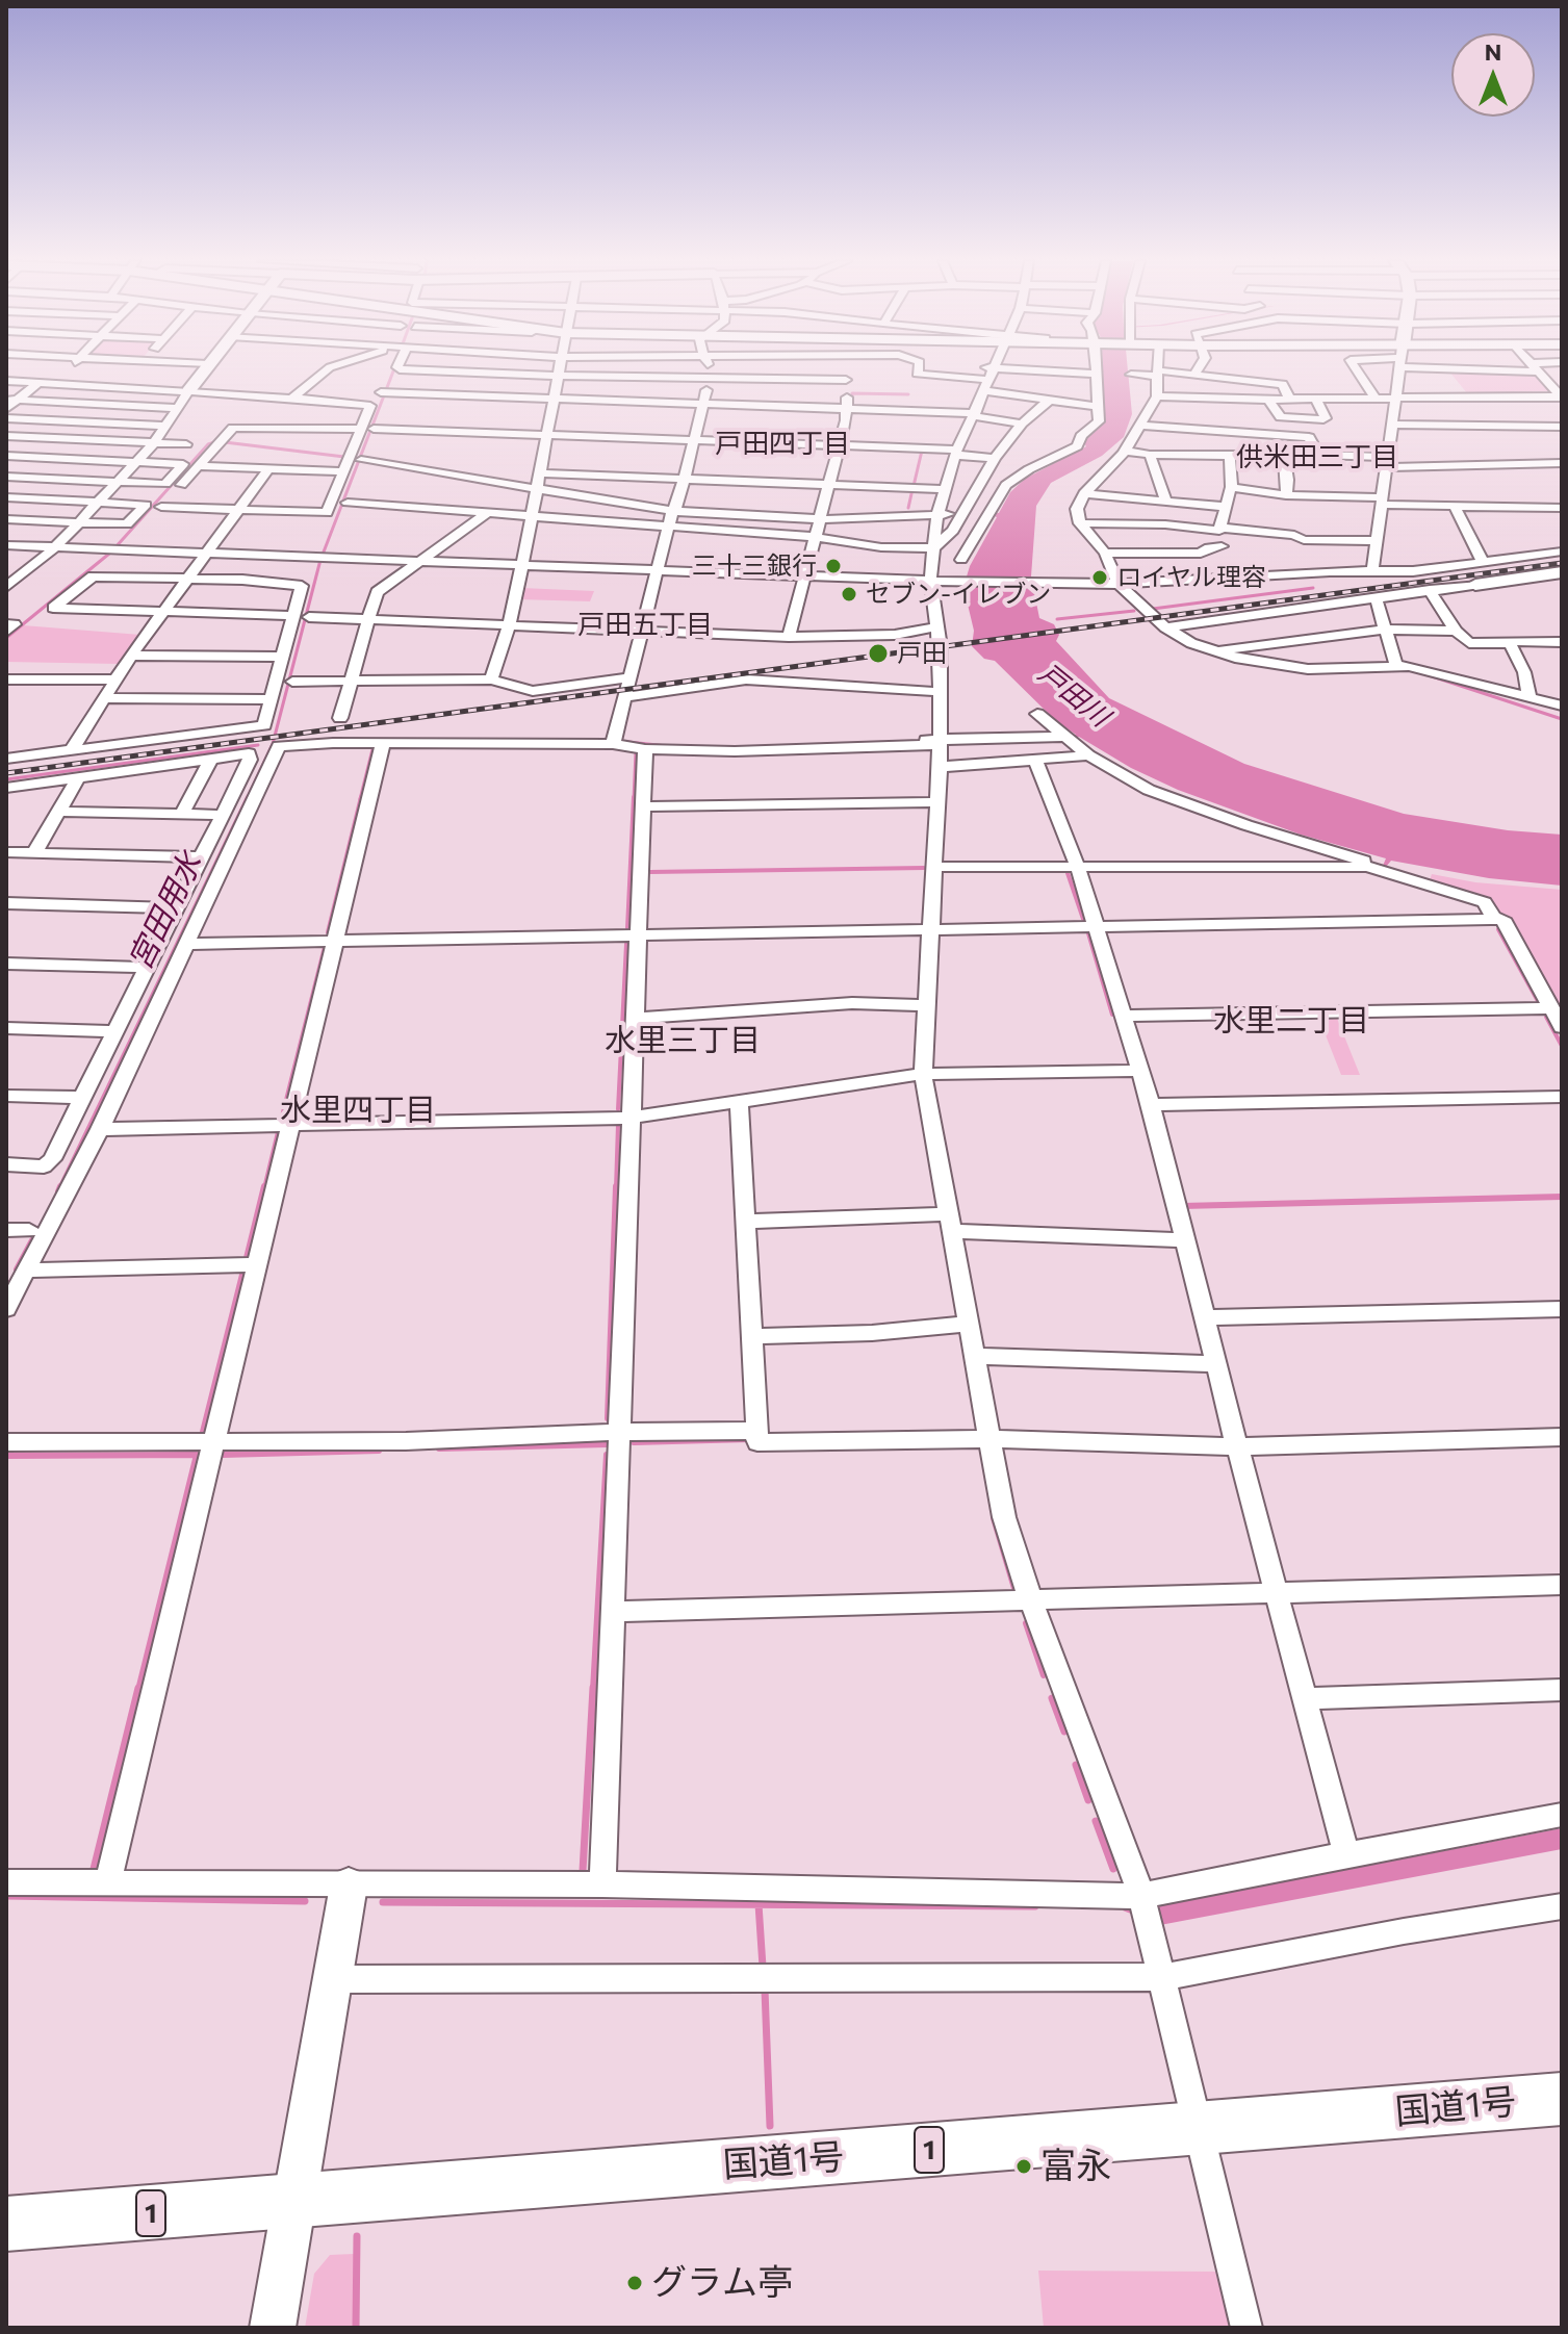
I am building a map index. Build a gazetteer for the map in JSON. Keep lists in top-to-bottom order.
{
  "streets": {
    "highway": ["国道1号", "1"]
  },
  "districts": [
    "戸田四丁目",
    "供米田三丁目",
    "戸田五丁目",
    "水里二丁目",
    "水里三丁目",
    "水里四丁目"
  ],
  "water": ["戸田川", "宮田用水"],
  "places": [
    "三十三銀行",
    "ロイヤル理容",
    "セブン-イレブン",
    "戸田",
    "富永",
    "グラム亭"
  ],
  "north": "top"
}
